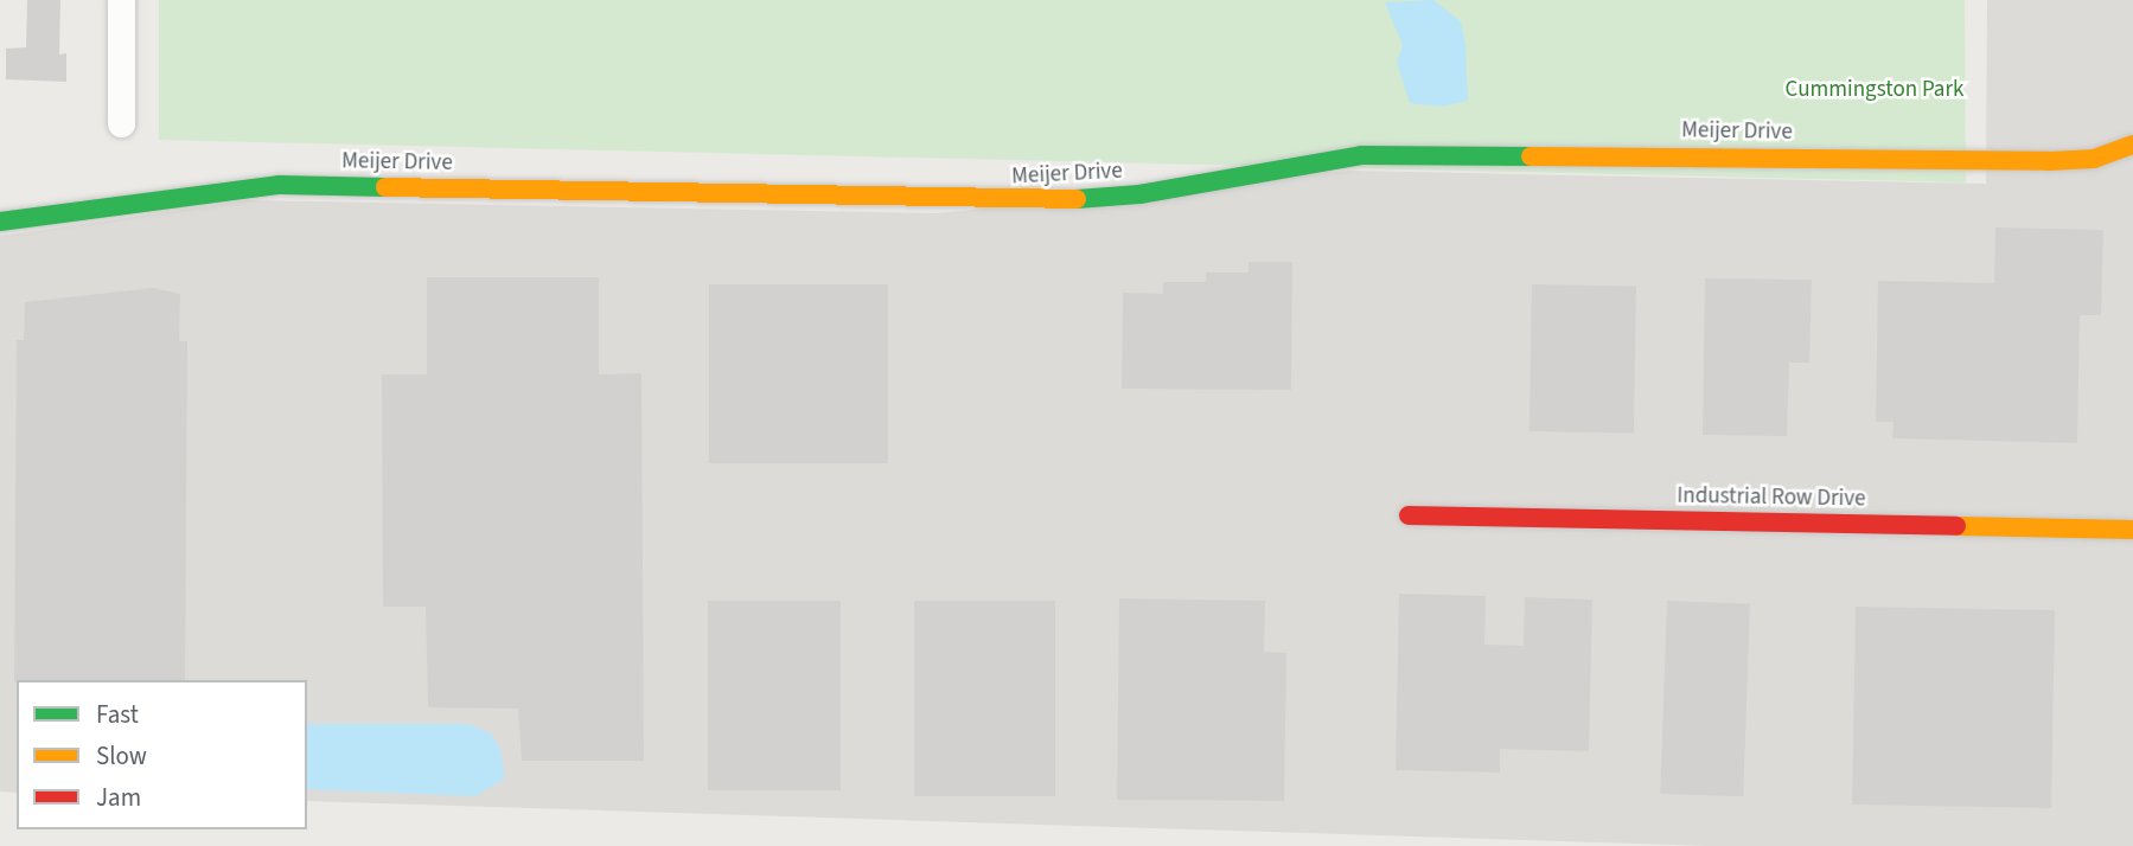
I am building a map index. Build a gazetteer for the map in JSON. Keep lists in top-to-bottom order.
{
  "streets": {
    "street": ["Meijer Drive", "Industrial Row Drive"]
  },
  "parks": ["Cummingston Park"],
  "legend": ["Fast", "Slow", "Jam"]
}
